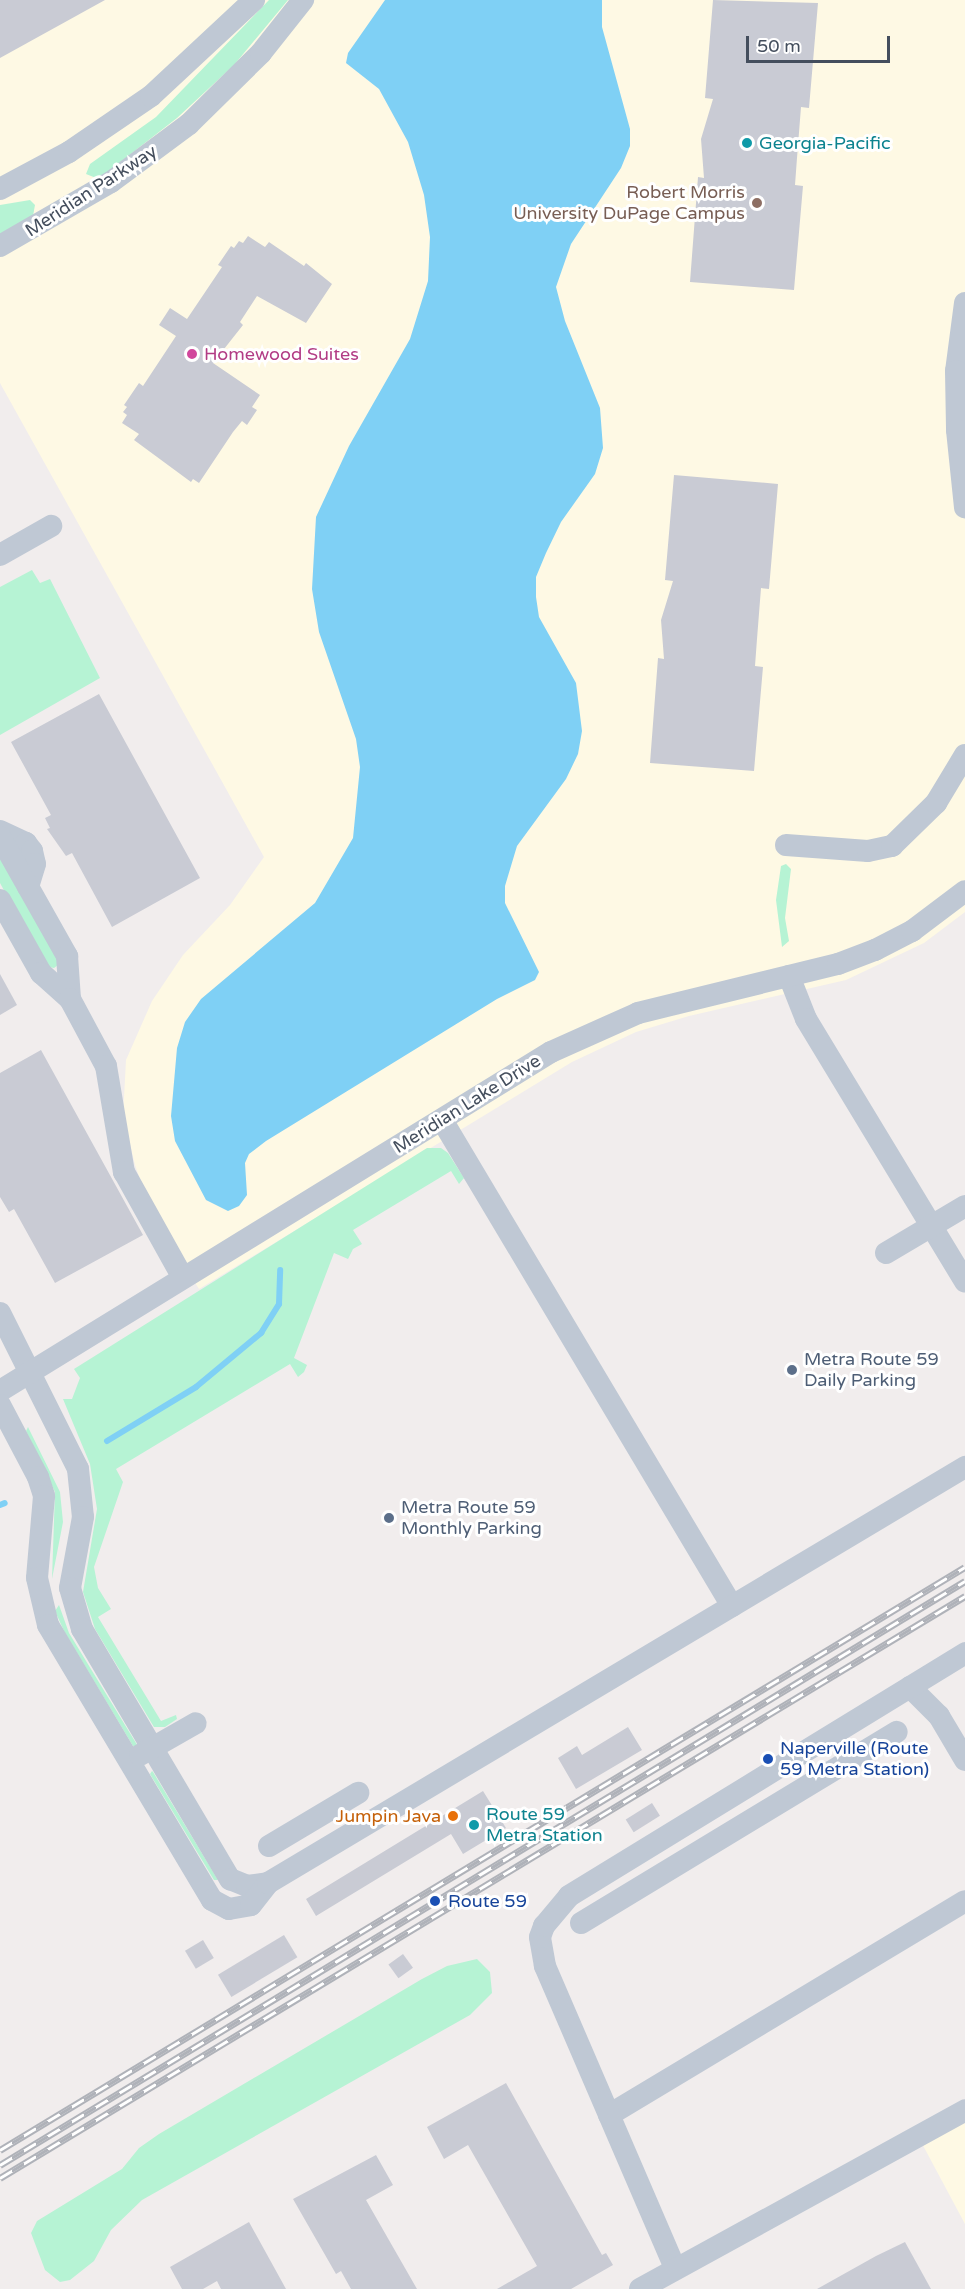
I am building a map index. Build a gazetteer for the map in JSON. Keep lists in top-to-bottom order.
{
  "streets": {
    "street": ["Meridian Parkway", "Meridian Lake Drive"]
  },
  "places": [
    "Georgia-Pacific",
    "Robert Morris University DuPage Campus",
    "Homewood Suites",
    "Metra Route 59 Daily Parking",
    "Metra Route 59 Monthly Parking",
    "Naperville (Route 59 Metra Station)",
    "Jumpin Java",
    "Route 59 Metra Station",
    "Route 59"
  ],
  "scale_bar": "50 m"
}
